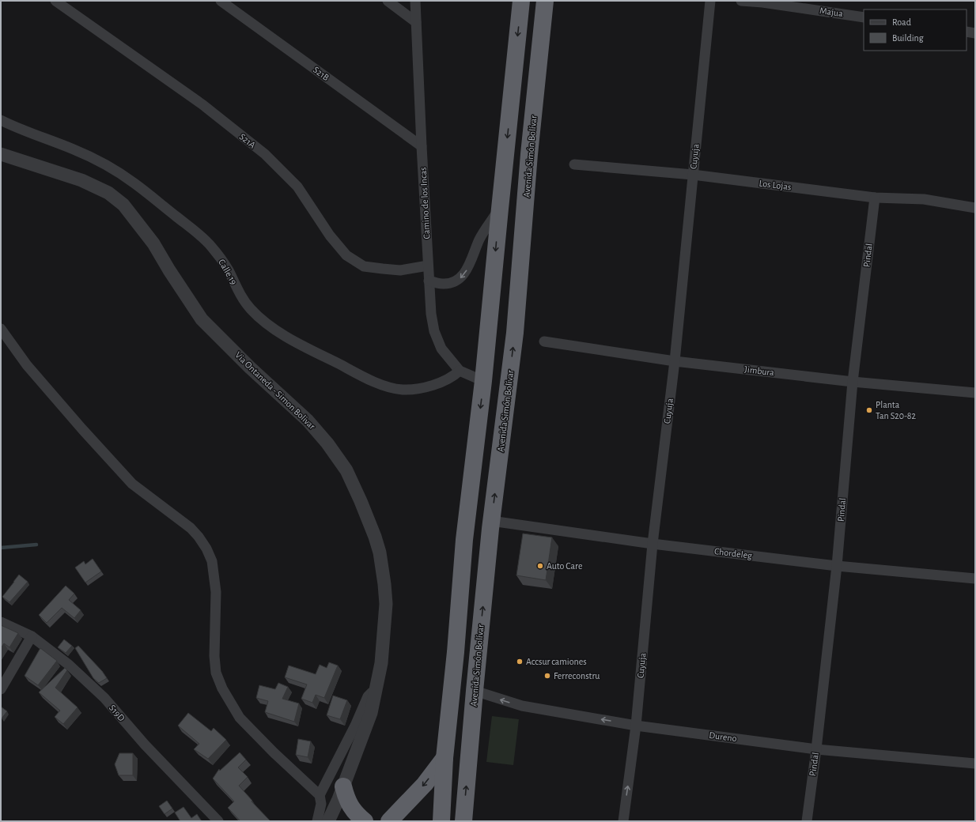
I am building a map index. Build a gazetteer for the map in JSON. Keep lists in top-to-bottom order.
{
  "streets": {
    "highway": ["Avenida Simón Bolívar"],
    "street": [
      "Majua",
      "S21B",
      "S21A",
      "Cuyuja",
      "Los Lojas",
      "Camino de los Incas",
      "Pindal",
      "Calle 19",
      "Jimbura",
      "Via Ontaneda - Simon Bolivar",
      "Chordeleg",
      "S19D",
      "Dureno"
    ]
  },
  "crossings": [
    ["S21B", "Camino de los Incas"],
    ["S21A", "Camino de los Incas"],
    ["Avenida Simón Bolívar", "Chordeleg"],
    ["Avenida Simón Bolívar", "Dureno"],
    ["Cuyuja", "Los Lojas"],
    ["Cuyuja", "Jimbura"],
    ["Cuyuja", "Chordeleg"],
    ["Cuyuja", "Dureno"],
    ["Los Lojas", "Pindal"],
    ["Camino de los Incas", "Calle 19"],
    ["Pindal", "Jimbura"],
    ["Pindal", "Chordeleg"],
    ["Pindal", "Dureno"]
  ],
  "places": [
    "Planta Tan S20-82",
    "Auto Care",
    "Accsur camiones",
    "Ferreconstru"
  ],
  "legend": ["Road", "Building"]
}
